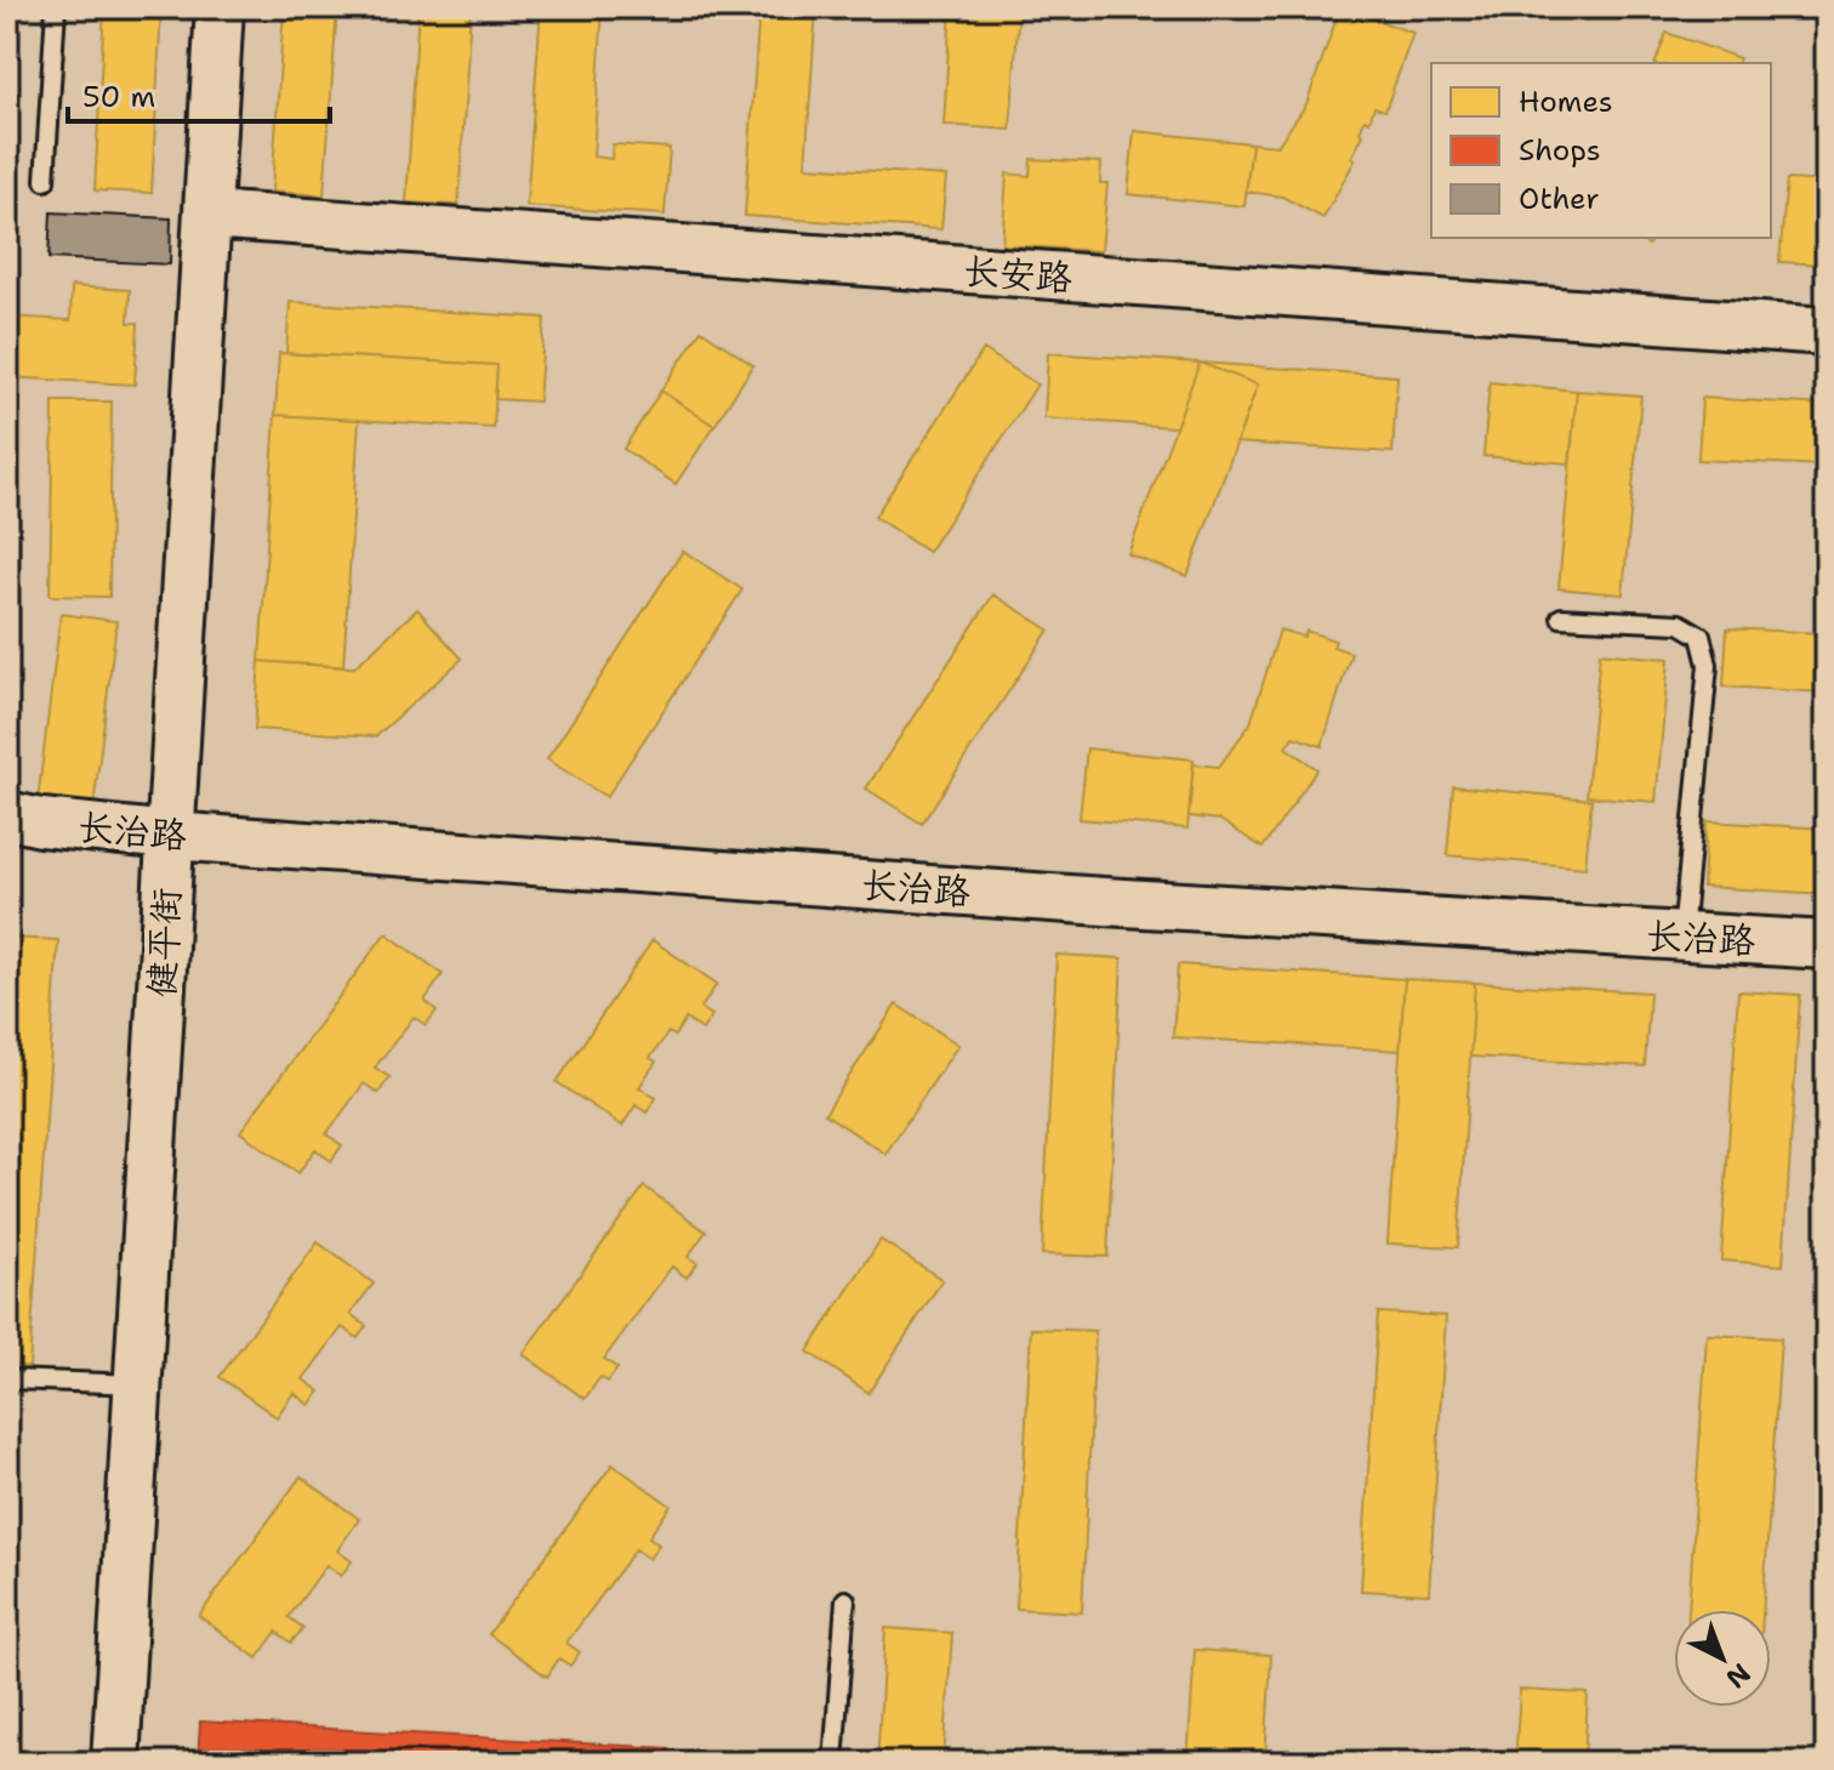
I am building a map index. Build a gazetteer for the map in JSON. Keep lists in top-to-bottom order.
{
  "streets": {
    "street": ["长安路", "长治路", "健平街"]
  },
  "crossings": [
    ["长安路", "健平街"],
    ["长治路", "健平街"]
  ],
  "legend": ["Homes", "Shops", "Other"],
  "scale_bar": "50 m",
  "north": "bottom right"
}
